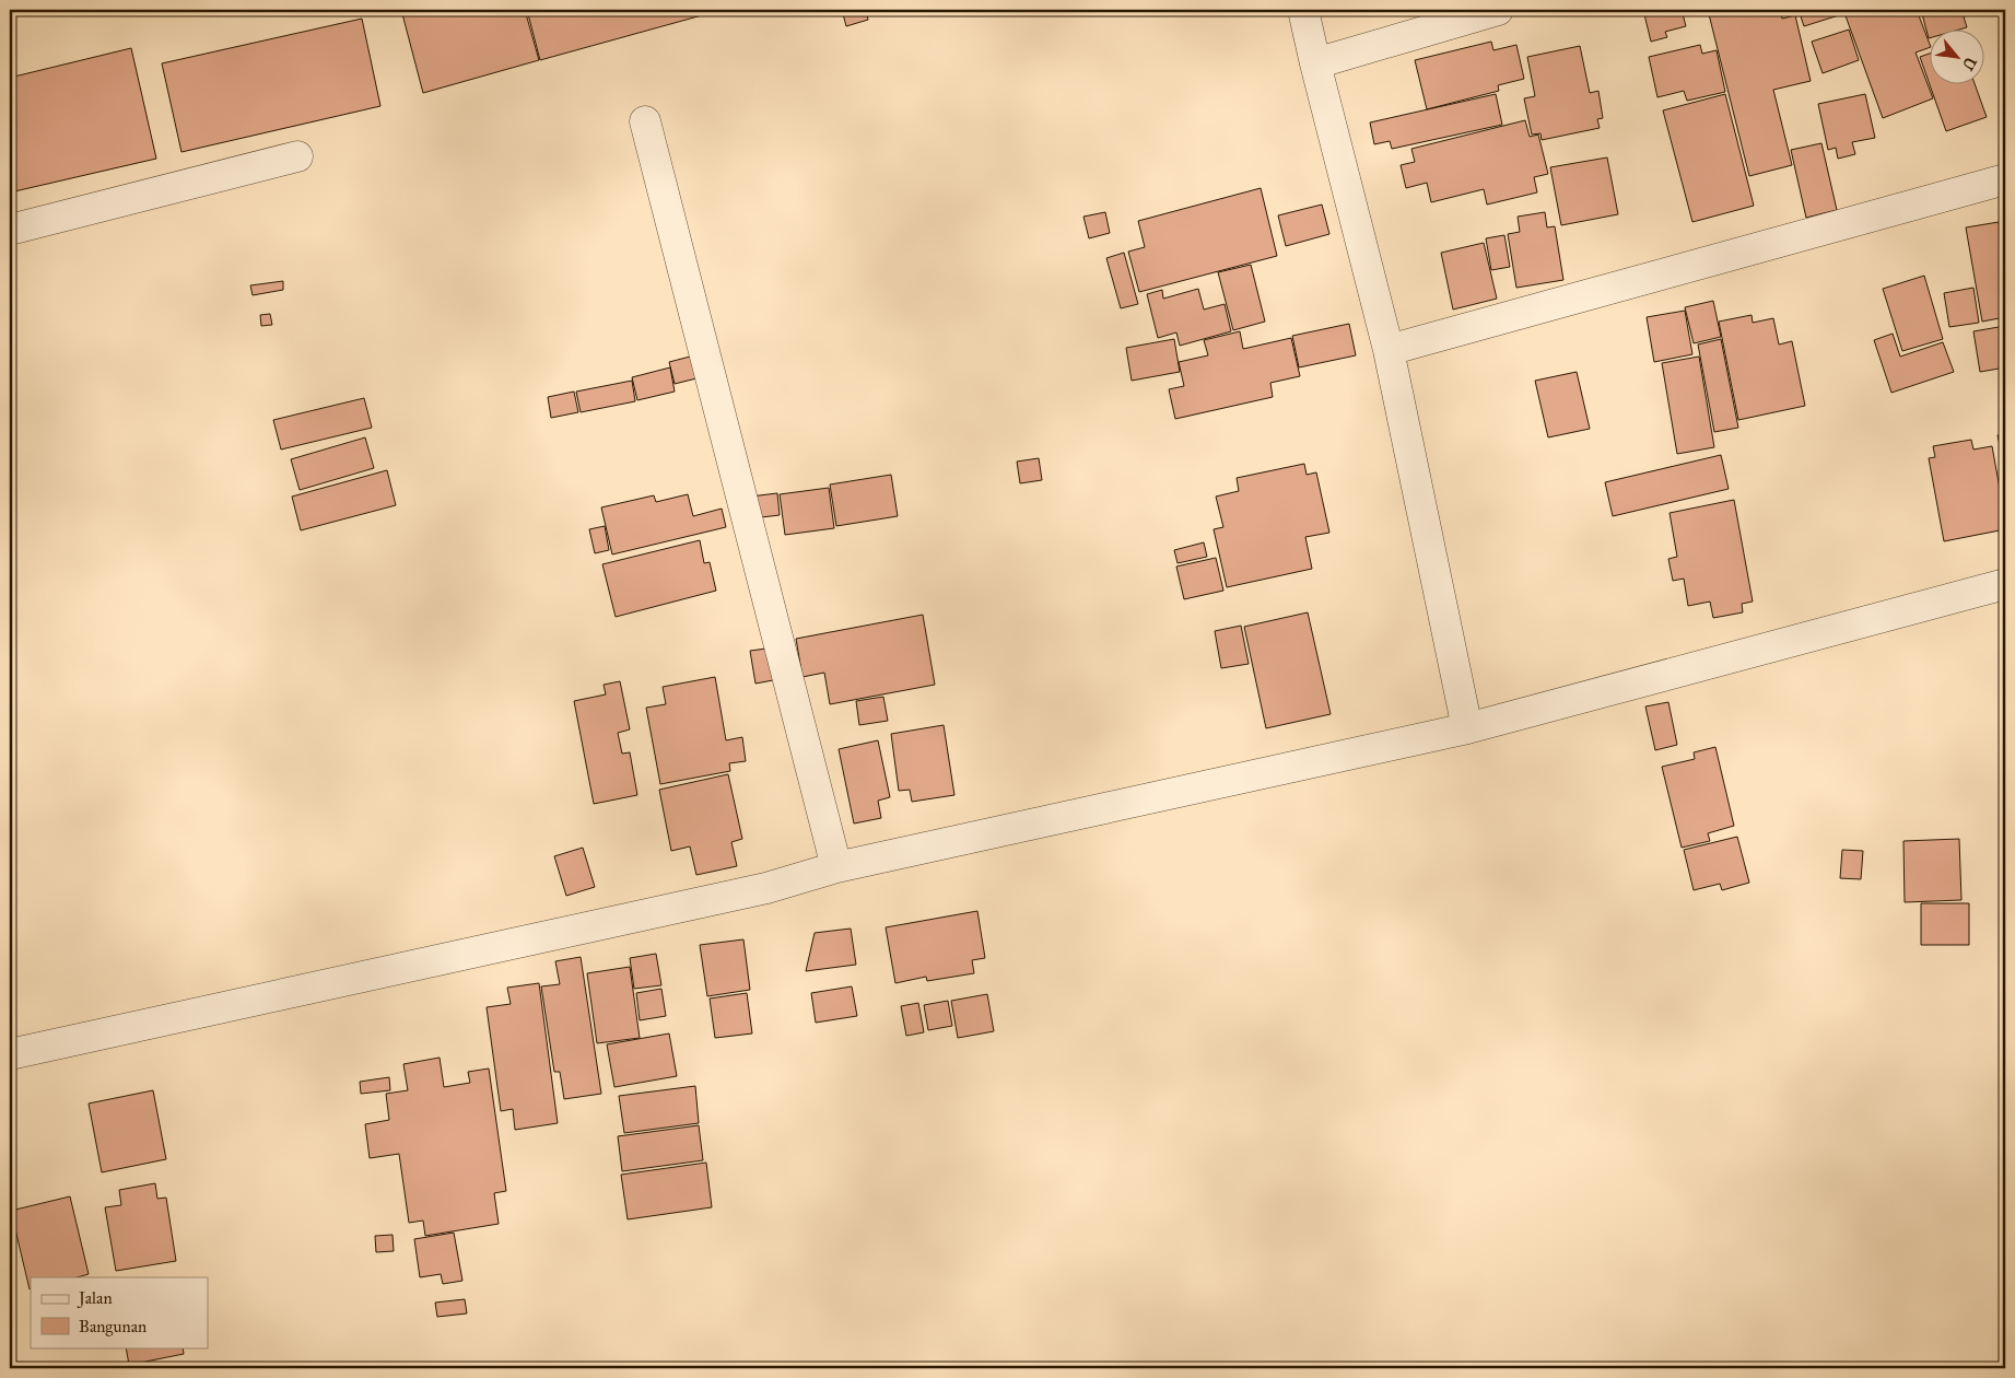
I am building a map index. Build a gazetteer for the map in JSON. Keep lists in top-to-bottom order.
{
  "legend": ["Jalan", "Bangunan"],
  "north": "bottom right"
}
